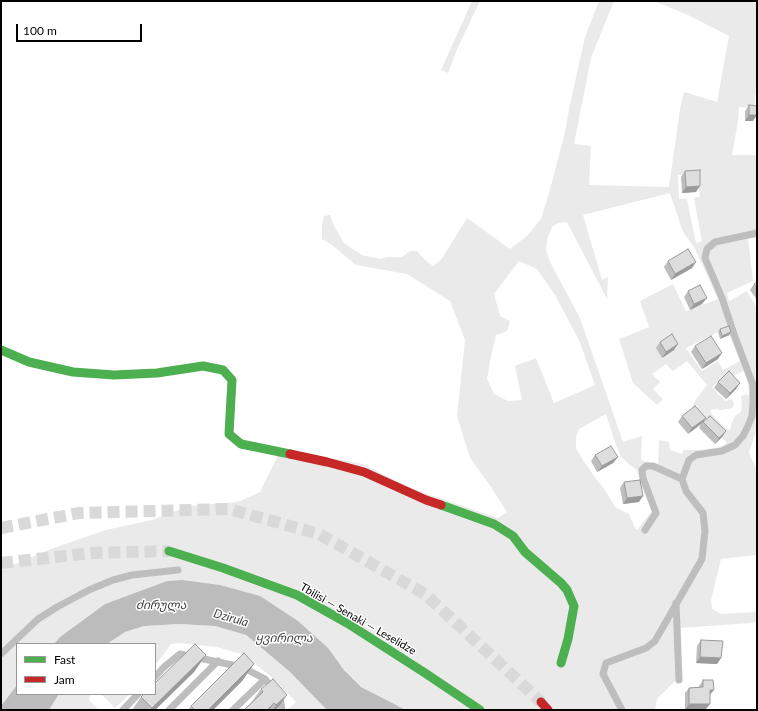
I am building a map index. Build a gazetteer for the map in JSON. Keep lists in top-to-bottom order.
{
  "streets": {
    "main road": ["Tbilisi — Senaki — Leselidze"]
  },
  "water": ["ძირულა", "Dzirula", "ყვირილა"],
  "legend": ["Fast", "Jam"],
  "scale_bar": "100 m"
}
